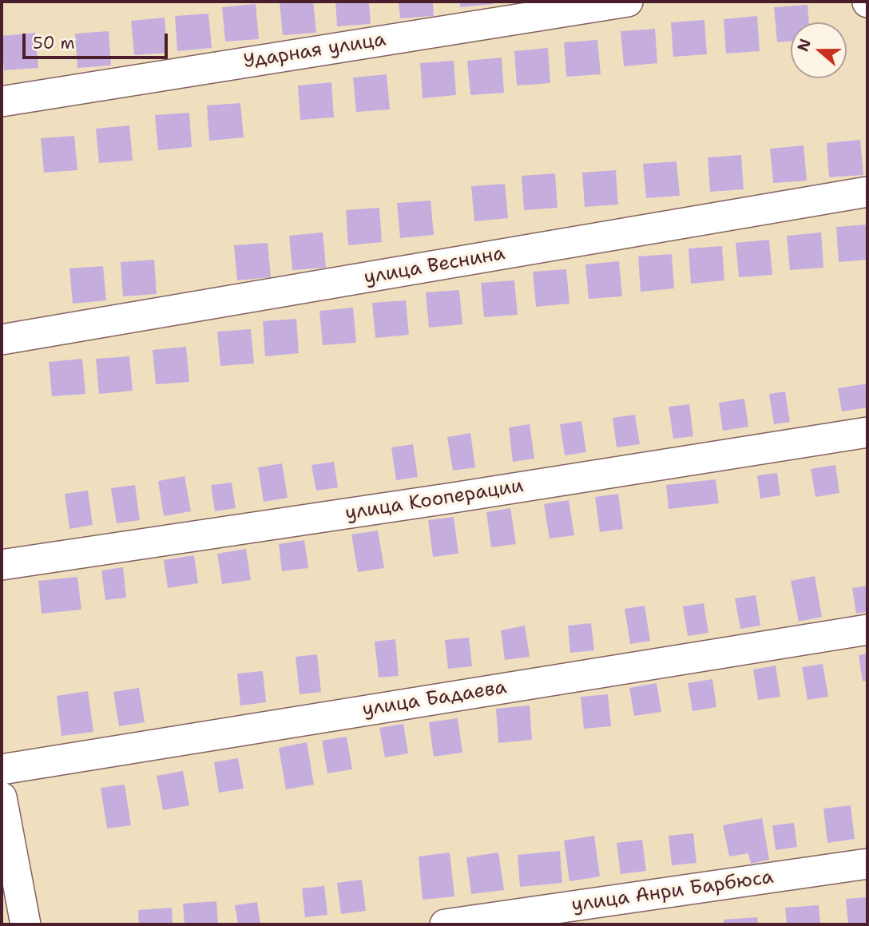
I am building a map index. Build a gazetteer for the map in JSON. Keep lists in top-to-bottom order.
{
  "streets": {
    "street": [
      "Ударная улица",
      "улица Веснина",
      "улица Кооперации",
      "улица Бадаева",
      "улица Анри Барбюса"
    ]
  },
  "scale_bar": "50 m",
  "north": "left"
}
